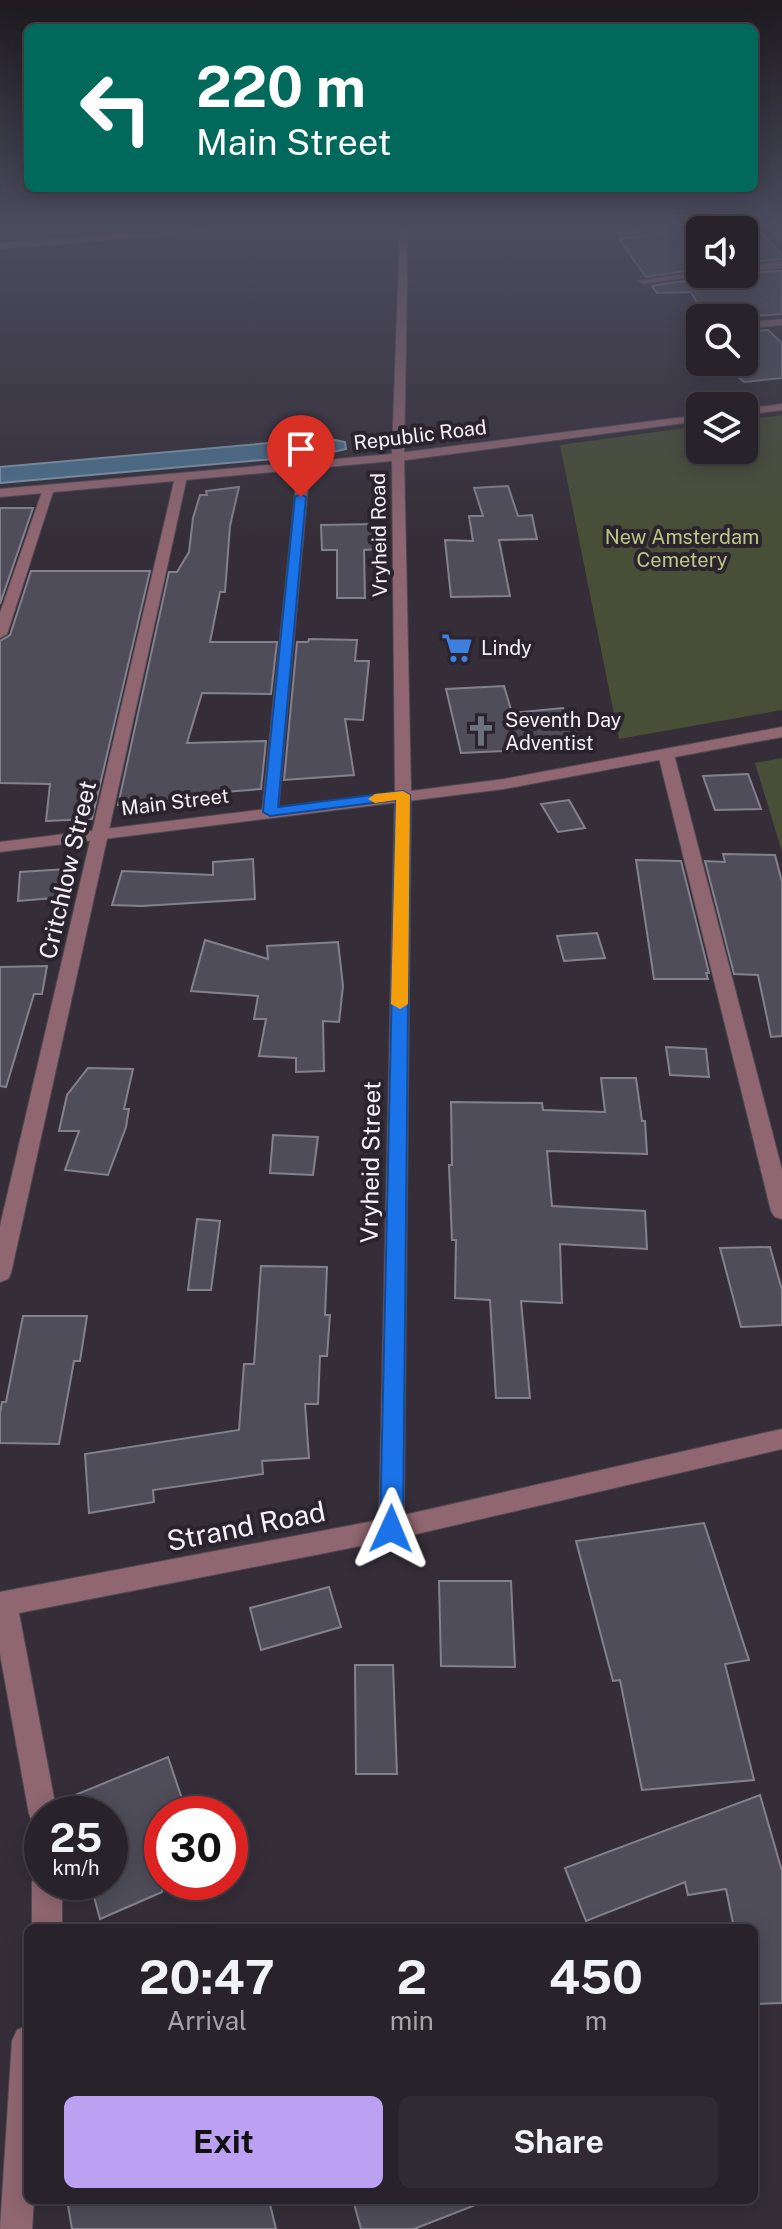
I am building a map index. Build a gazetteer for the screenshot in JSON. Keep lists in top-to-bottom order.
{
  "streets": {
    "street": [
      "Republic Road",
      "Vryheid Road",
      "Main Street",
      "Critchlow Street",
      "Vryheid Street",
      "Strand Road"
    ]
  },
  "crossings": [
    ["Republic Road", "Vryheid Road"],
    ["Republic Road", "Critchlow Street"],
    ["Vryheid Road", "Main Street"],
    ["Vryheid Road", "Vryheid Street"],
    ["Main Street", "Critchlow Street"],
    ["Main Street", "Vryheid Street"],
    ["Vryheid Street", "Strand Road"]
  ],
  "parks": ["New Amsterdam Cemetery"],
  "places": {
    "supermarket": ["Lindy"],
    "church": ["Seventh Day Adventist"]
  },
  "page": {
    "turn": ["220 m", "Main Street"],
    "speed": "25 km/h",
    "limit": "30",
    "eta": [
      "20:47",
      "Arrival",
      "2",
      "min",
      "450",
      "m"
    ],
    "buttons": ["Exit", "Share"]
  }
}
